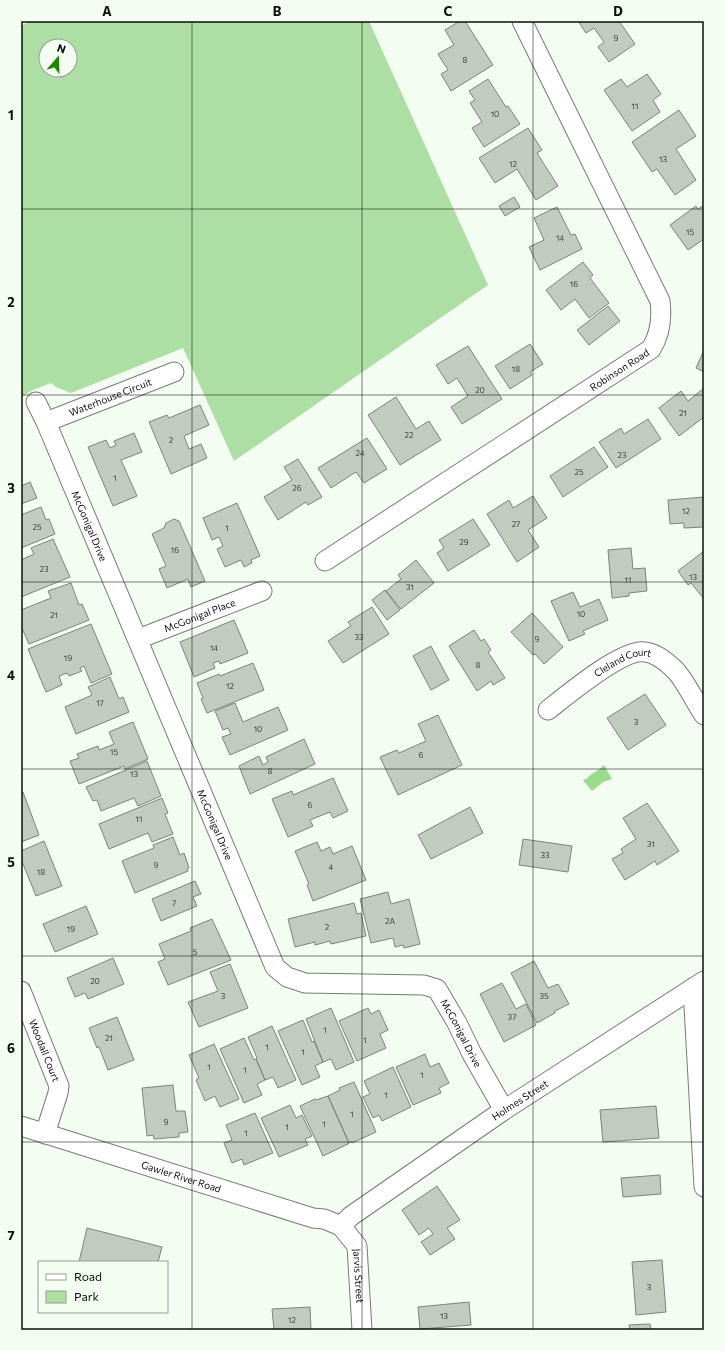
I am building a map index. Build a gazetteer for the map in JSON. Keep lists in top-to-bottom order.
{
  "streets": {
    "street": [
      "Robinson Road",
      "Waterhouse Circuit",
      "McGonigal Drive",
      "McGonigal Place",
      "Cleland Court",
      "Woodall Court",
      "Holmes Street",
      "Gawler River Road",
      "Jarvis Street"
    ]
  },
  "crossings": [
    ["Waterhouse Circuit", "McGonigal Drive"],
    ["McGonigal Drive", "McGonigal Place"],
    ["McGonigal Drive", "Holmes Street"],
    ["Woodall Court", "Gawler River Road"],
    ["Holmes Street", "Gawler River Road"],
    ["Holmes Street", "Jarvis Street"],
    ["Gawler River Road", "Jarvis Street"]
  ],
  "house_numbers": [
    "9",
    "8",
    "11",
    "10",
    "13",
    "12",
    "15",
    "14",
    "16",
    "18",
    "20",
    "21",
    "22",
    "2",
    "24",
    "23",
    "25",
    "1",
    "26",
    "12",
    "27",
    "25",
    "1",
    "29",
    "16",
    "23",
    "13",
    "11",
    "31",
    "10",
    "21",
    "33",
    "9",
    "14",
    "19",
    "8",
    "12",
    "17",
    "3",
    "10",
    "15",
    "6",
    "8",
    "13",
    "6",
    "11",
    "31",
    "33",
    "9",
    "4",
    "18",
    "7",
    "2A",
    "2",
    "19",
    "5",
    "20",
    "3",
    "35",
    "37",
    "1",
    "21",
    "1",
    "1",
    "1",
    "1",
    "1",
    "1",
    "1",
    "1",
    "9",
    "1",
    "1",
    "1",
    "3",
    "13",
    "12"
  ],
  "legend": ["Road", "Park"],
  "north": "top",
  "grid": {
    "columns": [
      "A",
      "B",
      "C",
      "D"
    ],
    "rows": [
      "1",
      "2",
      "3",
      "4",
      "5",
      "6",
      "7"
    ]
  }
}
